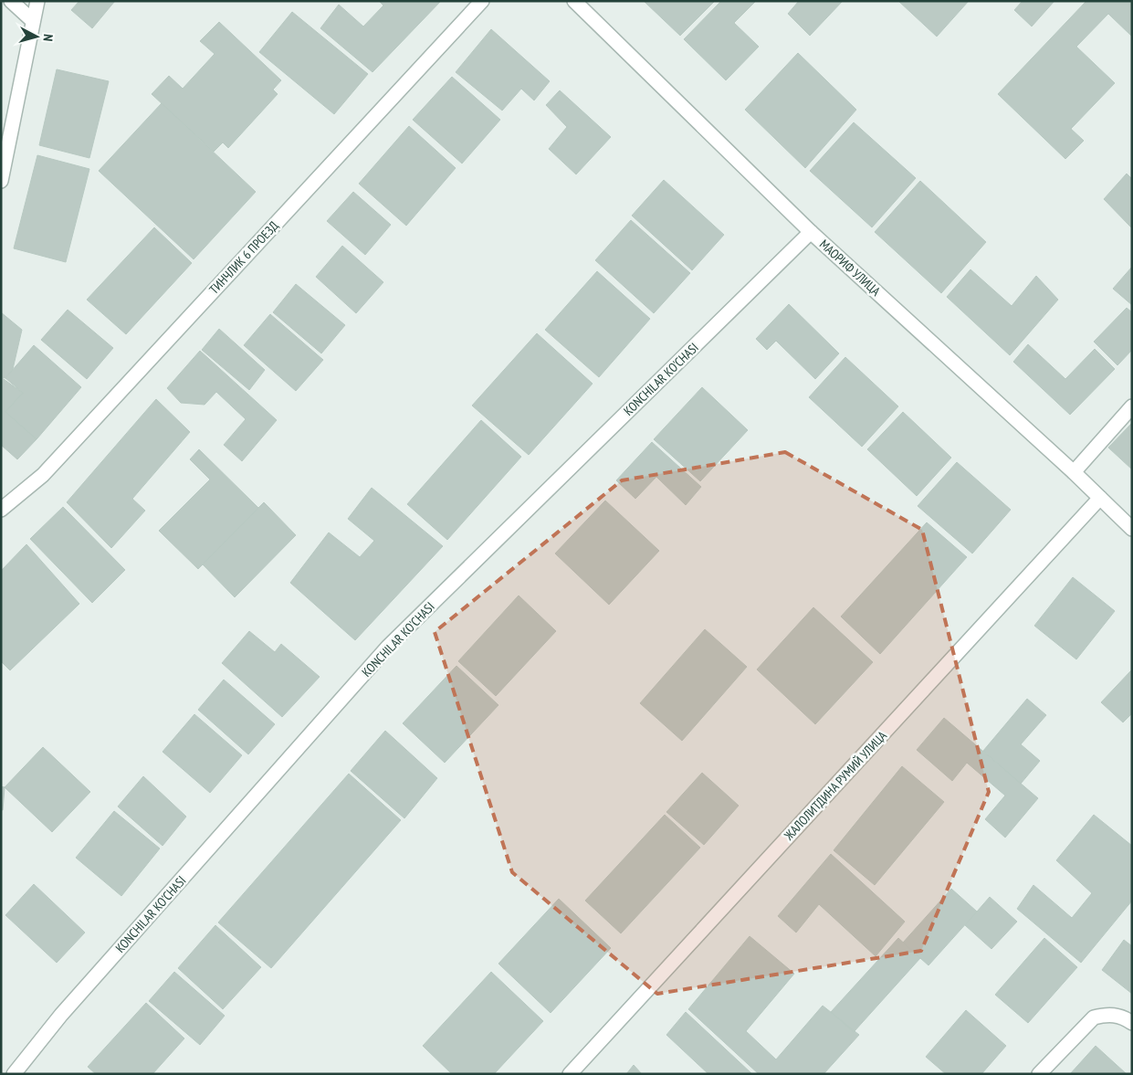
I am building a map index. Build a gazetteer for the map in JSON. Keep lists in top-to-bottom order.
{
  "streets": {
    "street": [
      "ТИНЧЛИК 6 ПРОЕЗД",
      "МАОРИФ УЛИЦА",
      "KONCHILAR KO'CHASI",
      "ЖАЛОЛИТДИНА РУМИЙ УЛИЦА"
    ]
  },
  "crossings": [
    ["МАОРИФ УЛИЦА", "KONCHILAR KO'CHASI"],
    ["МАОРИФ УЛИЦА", "ЖАЛОЛИТДИНА РУМИЙ УЛИЦА"]
  ],
  "north": "right"
}
